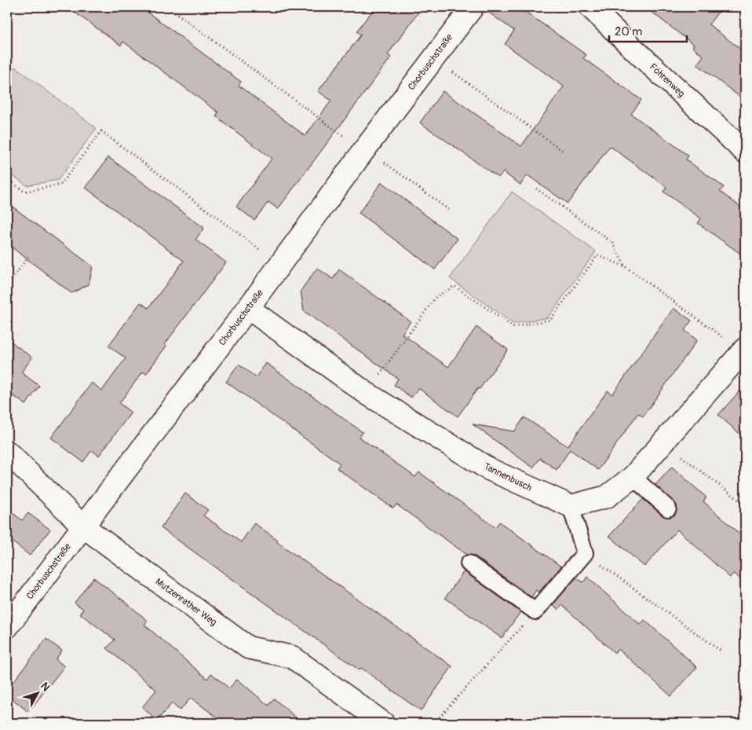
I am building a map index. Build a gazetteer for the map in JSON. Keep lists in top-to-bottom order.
{
  "streets": {
    "street": [
      "Chorbuschstraße",
      "Föhrenweg",
      "Tannenbusch",
      "Mutzenrather Weg"
    ]
  },
  "crossings": [
    ["Chorbuschstraße", "Tannenbusch"],
    ["Chorbuschstraße", "Mutzenrather Weg"]
  ],
  "scale_bar": "20 m",
  "north": "top right"
}
